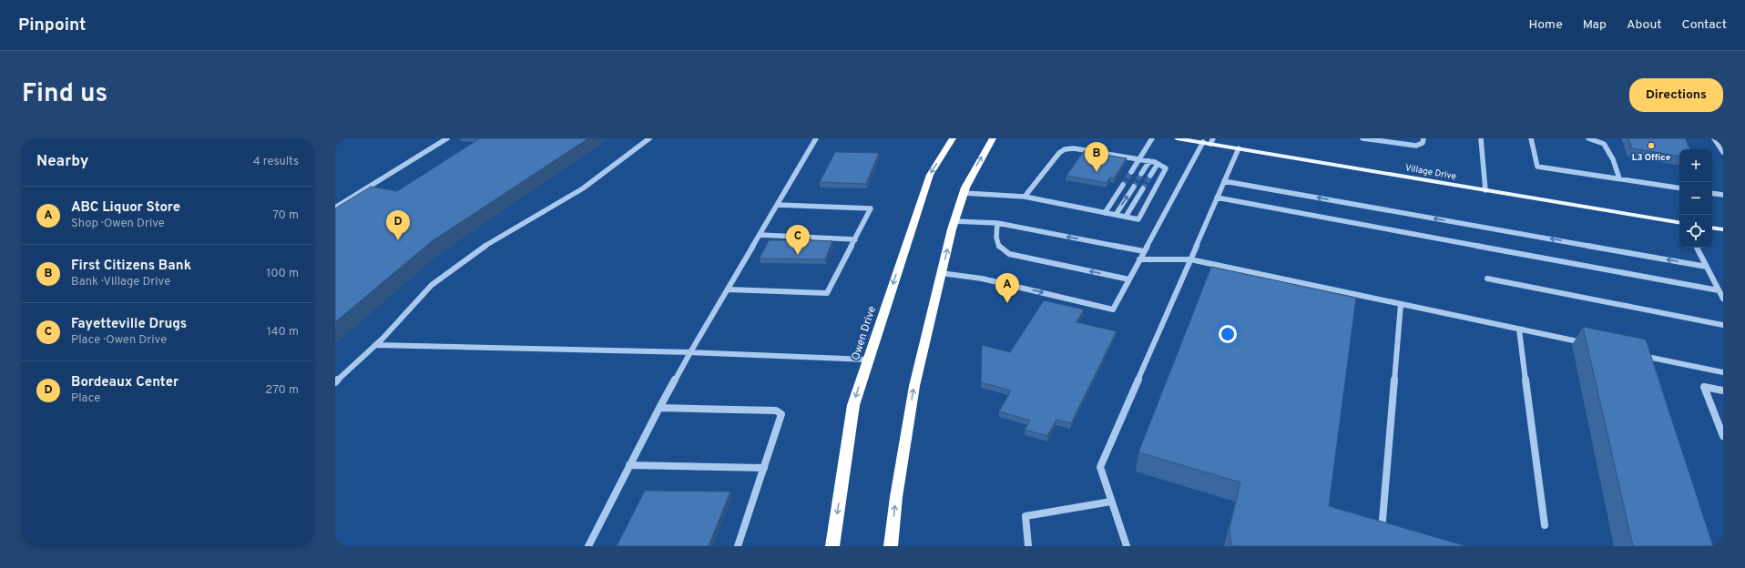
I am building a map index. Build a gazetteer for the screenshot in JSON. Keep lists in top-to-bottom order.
{
  "streets": {
    "highway": ["Owen Drive"],
    "main road": ["Village Drive"]
  },
  "places": ["L3 Office"],
  "page": {
    "header": "Pinpoint",
    "nav": [
      "Home",
      "Map",
      "About",
      "Contact"
    ],
    "title": "Find us",
    "buttons": "Directions",
    "heading": ["Nearby", "4 results"],
    "pins": [
      "B",
      "D",
      "C",
      "A"
    ],
    "map_buttons": ["+", "−"],
    "list": [
      {
        "mark": "A",
        "name": "ABC Liquor Store",
        "note": "Shop · Owen Drive",
        "value": "70 m"
      },
      {
        "mark": "B",
        "name": "First Citizens Bank",
        "note": "Bank · Village Drive",
        "value": "100 m"
      },
      {
        "mark": "C",
        "name": "Fayetteville Drugs",
        "note": "Place · Owen Drive",
        "value": "140 m"
      },
      {
        "mark": "D",
        "name": "Bordeaux Center",
        "note": "Place",
        "value": "270 m"
      }
    ]
  }
}
